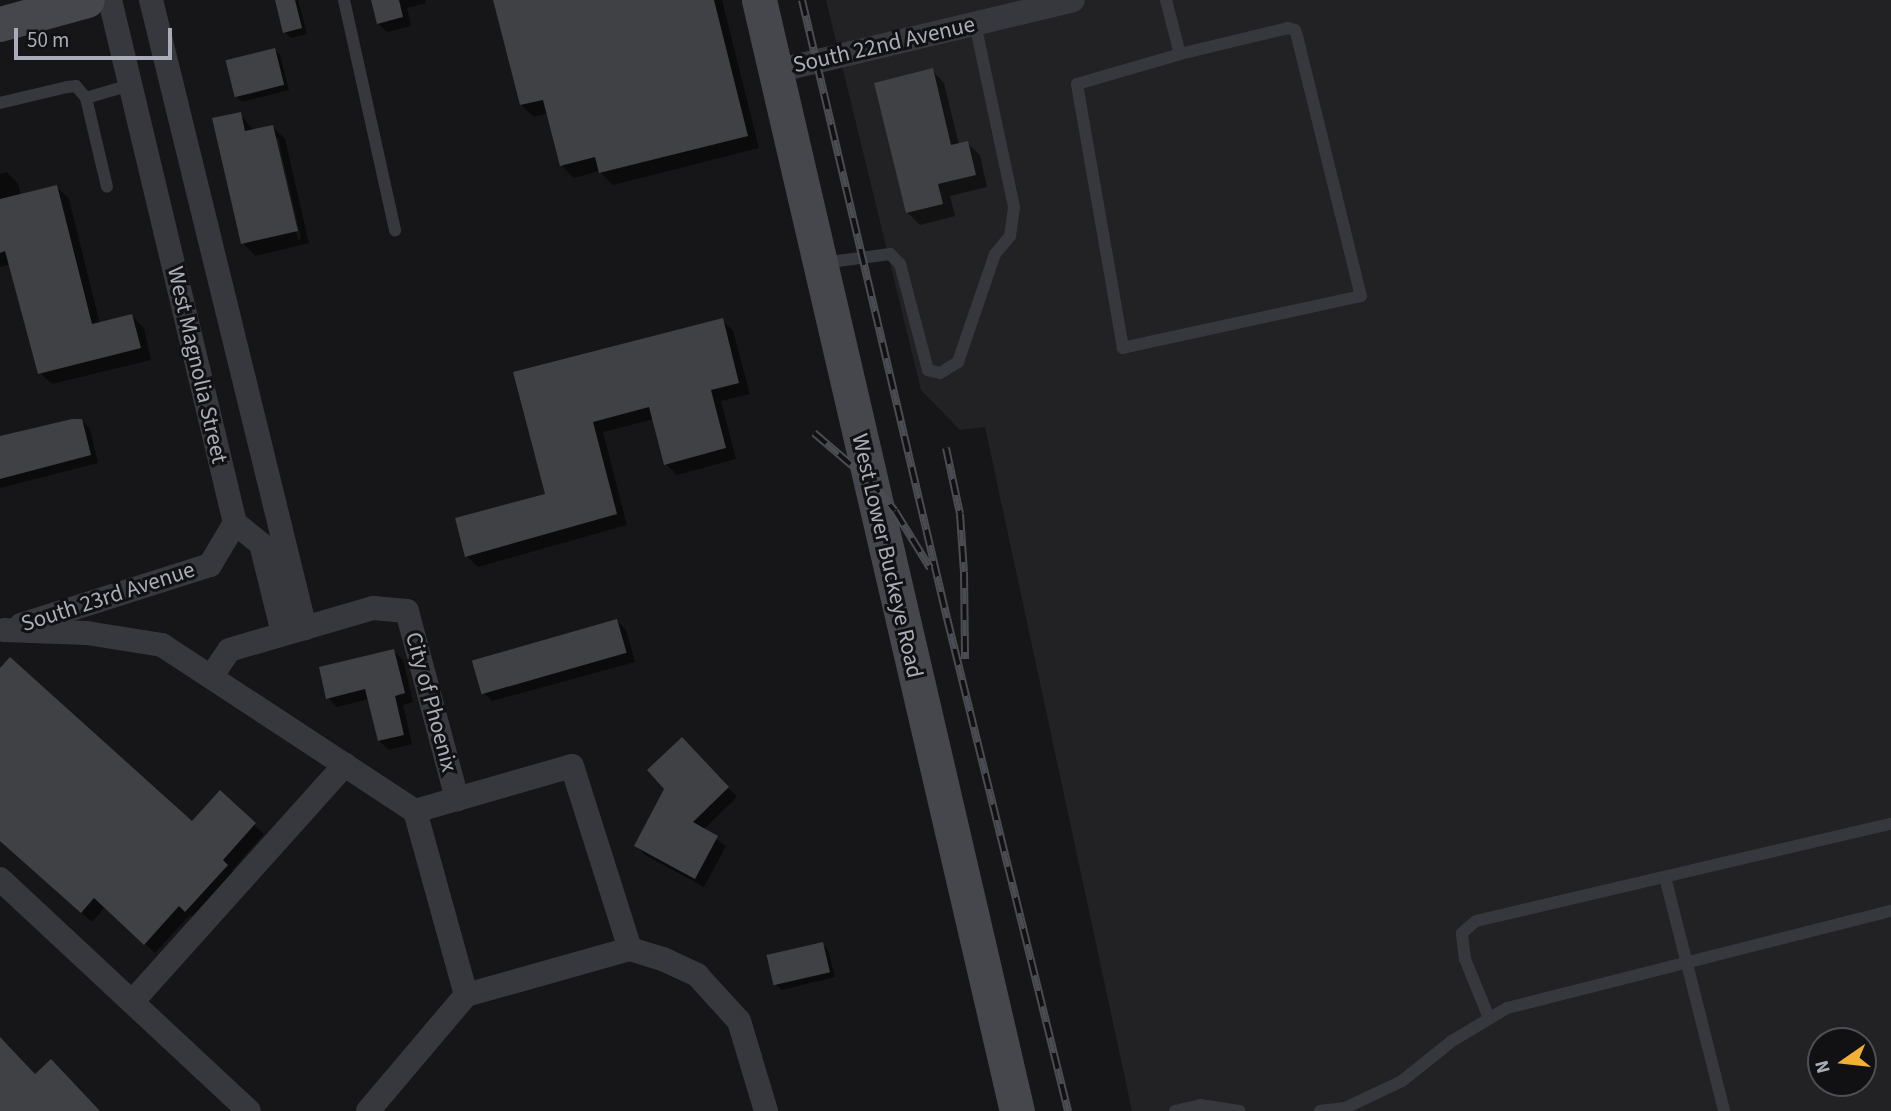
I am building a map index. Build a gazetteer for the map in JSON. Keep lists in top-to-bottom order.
{
  "streets": {
    "main road": ["West Lower Buckeye Road"],
    "street": [
      "South 22nd Avenue",
      "West Magnolia Street",
      "South 23rd Avenue",
      "City of Phoenix"
    ]
  },
  "crossings": [
    ["South 22nd Avenue", "West Lower Buckeye Road"],
    ["West Magnolia Street", "South 23rd Avenue"],
    ["West Magnolia Street", "City of Phoenix"]
  ],
  "scale_bar": "50 m",
  "north": "left"
}
